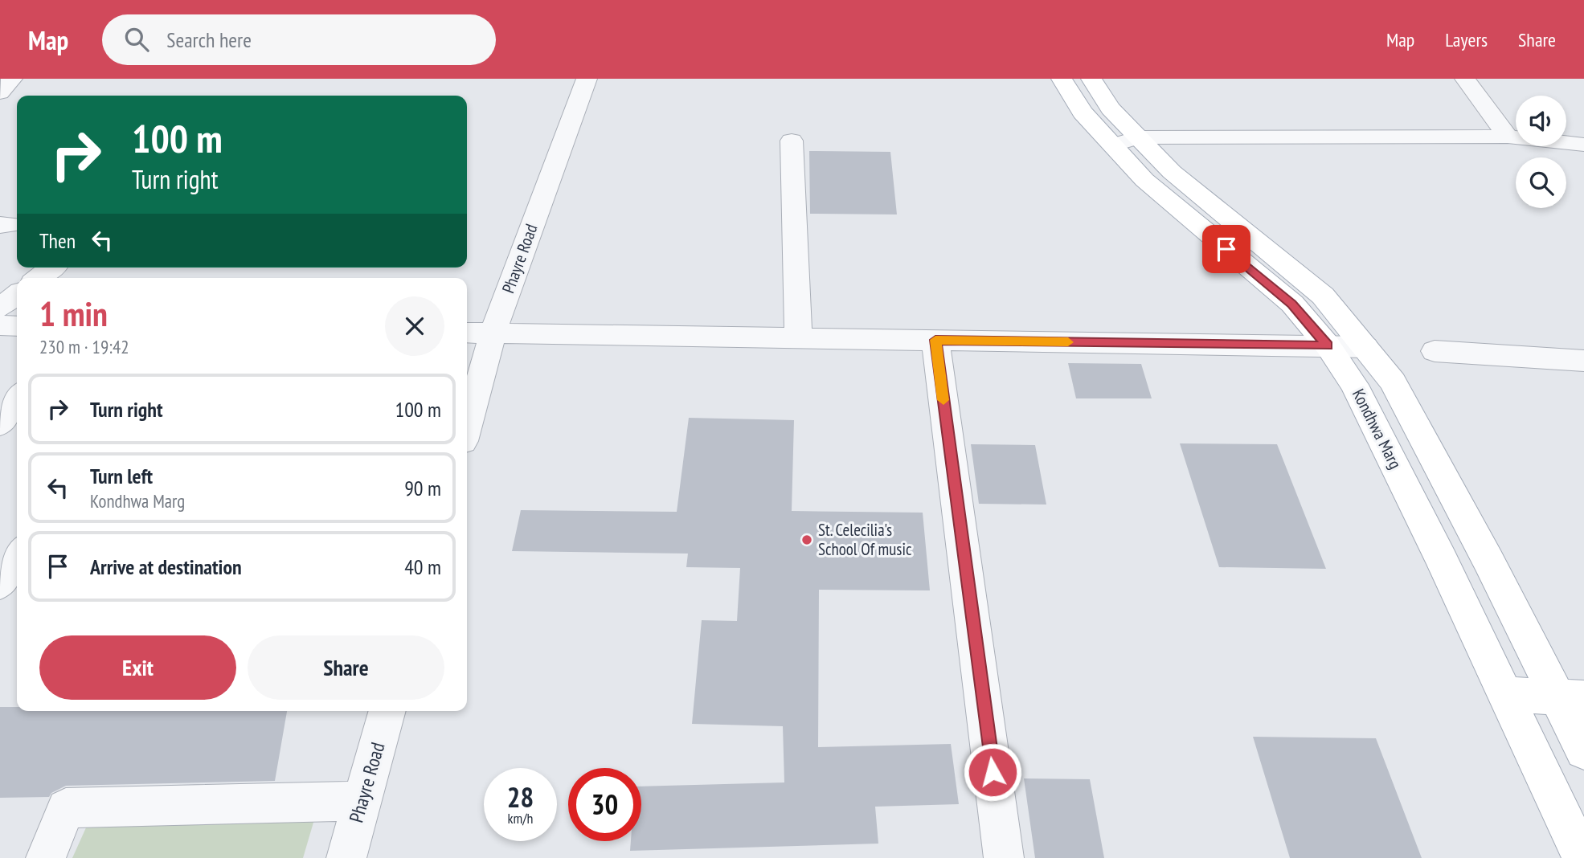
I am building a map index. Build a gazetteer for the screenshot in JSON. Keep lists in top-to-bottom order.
{
  "streets": {
    "main road": ["Kondhwa Marg"],
    "street": ["Phayre Road"]
  },
  "places": ["St. Celecilia's School Of music"],
  "page": {
    "header": "Map",
    "search": "Search here",
    "nav": ["Map", "Layers", "Share"],
    "turn": ["100 m", "Turn right"],
    "then": "Then",
    "heading": ["1 min", "230 m · 19:42"],
    "list": [
      {
        "name": "Turn right",
        "value": "100 m"
      },
      {
        "name": "Turn left",
        "note": "Kondhwa Marg",
        "value": "90 m"
      },
      {
        "name": "Arrive at destination",
        "value": "40 m"
      }
    ],
    "buttons": ["Exit", "Share"],
    "speed": "28 km/h",
    "limit": "30"
  }
}
